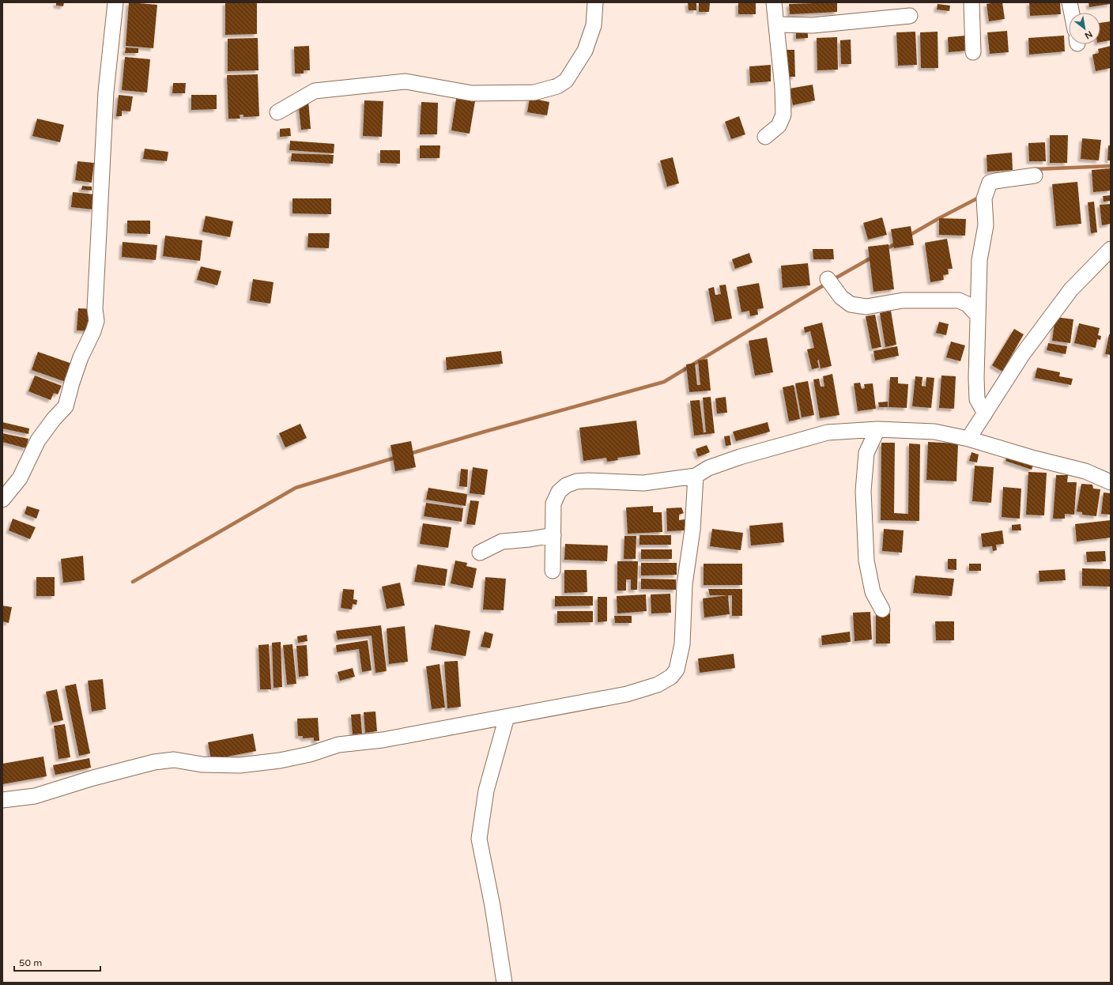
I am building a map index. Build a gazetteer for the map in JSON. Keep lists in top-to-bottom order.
{
  "scale_bar": "50 m",
  "north": "bottom right"
}
